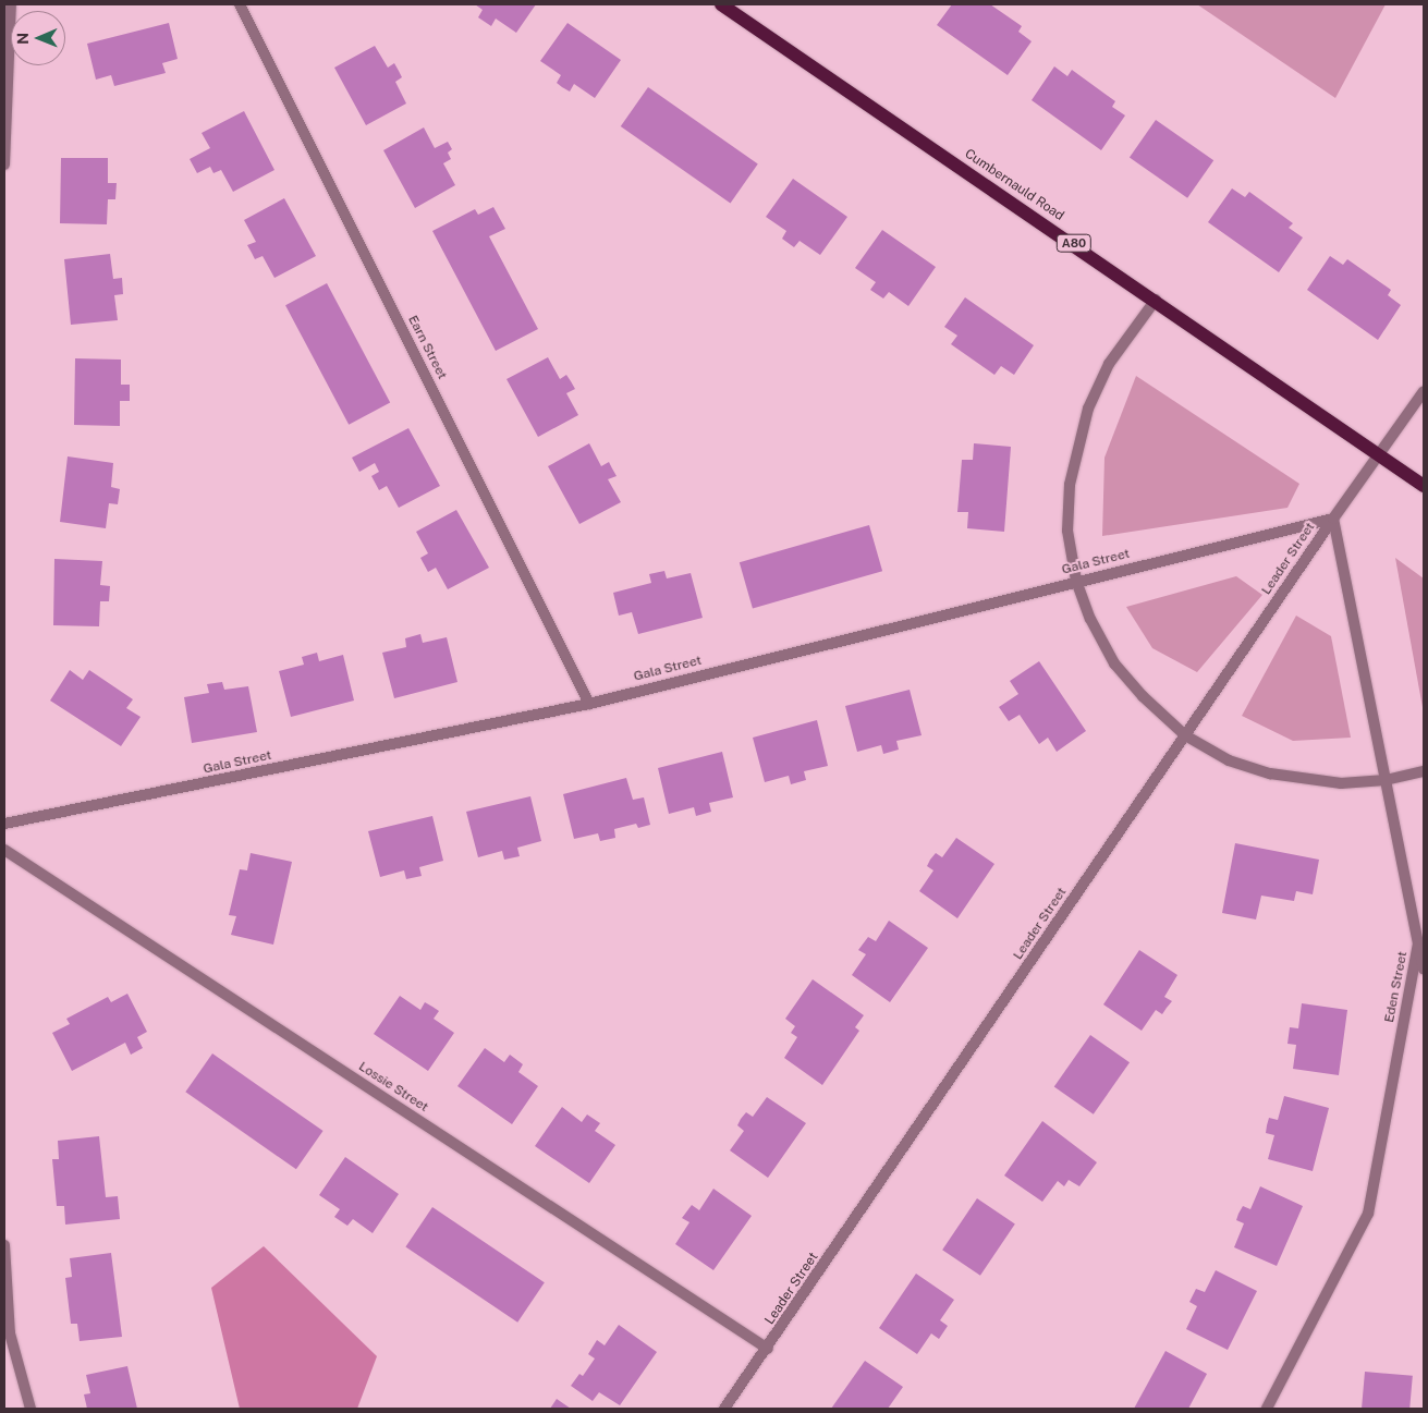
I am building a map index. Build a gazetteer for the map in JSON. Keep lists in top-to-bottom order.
{
  "streets": {
    "main road": ["Cumbernauld Road", "A80"],
    "street": [
      "Earn Street",
      "Leader Street",
      "Gala Street",
      "Eden Street",
      "Lossie Street"
    ]
  },
  "crossings": [
    ["Cumbernauld Road", "Leader Street"],
    ["Earn Street", "Gala Street"],
    ["Leader Street", "Gala Street"],
    ["Leader Street", "Eden Street"],
    ["Leader Street", "Lossie Street"],
    ["Gala Street", "Eden Street"]
  ],
  "north": "left"
}
